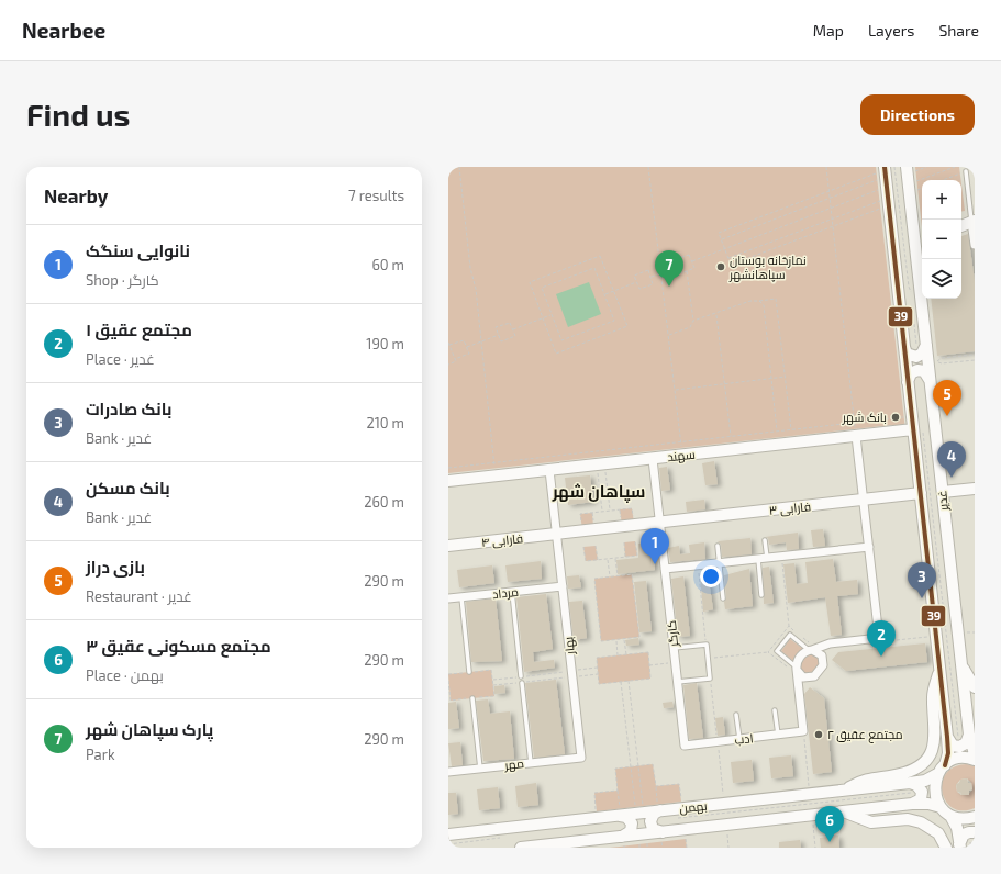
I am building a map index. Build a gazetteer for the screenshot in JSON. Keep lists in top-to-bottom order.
{
  "streets": {
    "main road": [
      "سهند",
      "غدیر",
      "فارابی ۳",
      "فارابی ۴",
      "بهمن"
    ],
    "street": [
      "مرداد",
      "کارگر",
      "بهار",
      "ادب",
      "مهر"
    ]
  },
  "crossings": [
    ["سهند", "غدیر"],
    ["سهند", "کارگر"],
    ["سهند", "بهار"],
    ["غدیر", "فارابی ۳"],
    ["فارابی ۳", "فارابی ۴"],
    ["فارابی ۳", "کارگر"],
    ["فارابی ۳", "بهار"],
    ["فارابی ۴", "بهار"],
    ["مرداد", "بهار"],
    ["کارگر", "ادب"],
    ["بهار", "مهر"]
  ],
  "districts": ["سپاهان شهر"],
  "places": ["نمازخانه بوستان سپاهانشهر", "بانک شهر", "مجتمع عقیق ۲"],
  "lines": ["transit line 39"],
  "page": {
    "header": "Nearbee",
    "nav": ["Map", "Layers", "Share"],
    "buttons": "Directions",
    "title": "Find us",
    "heading": ["Nearby", "7 results"],
    "map_buttons": ["+", "−"],
    "list": [
      {
        "mark": "1",
        "name": "نانوایی سنگک",
        "note": "Shop · کارگر",
        "value": "60 m"
      },
      {
        "mark": "2",
        "name": "مجتمع عقیق ۱",
        "note": "Place · غدیر",
        "value": "190 m"
      },
      {
        "mark": "3",
        "name": "بانک صادرات",
        "note": "Bank · غدیر",
        "value": "210 m"
      },
      {
        "mark": "4",
        "name": "بانک مسکن",
        "note": "Bank · غدیر",
        "value": "260 m"
      },
      {
        "mark": "5",
        "name": "بازی دراز",
        "note": "Restaurant · غدیر",
        "value": "290 m"
      },
      {
        "mark": "6",
        "name": "مجتمع مسکونی عقیق ۳",
        "note": "Place · بهمن",
        "value": "290 m"
      },
      {
        "mark": "7",
        "name": "پارک سپاهان شهر",
        "note": "Park",
        "value": "290 m"
      }
    ],
    "pins": [
      "7",
      "5",
      "4",
      "1",
      "3",
      "2",
      "6"
    ]
  }
}
